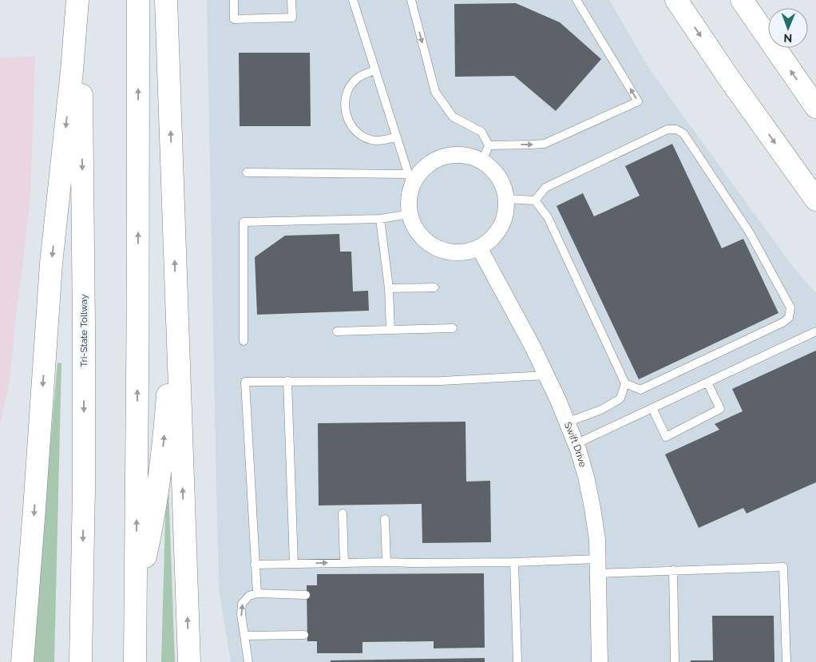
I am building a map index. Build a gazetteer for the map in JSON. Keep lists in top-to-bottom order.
{
  "streets": {
    "highway": ["Tri-State Tollway"],
    "street": ["Swift Drive"]
  },
  "north": "bottom"
}
